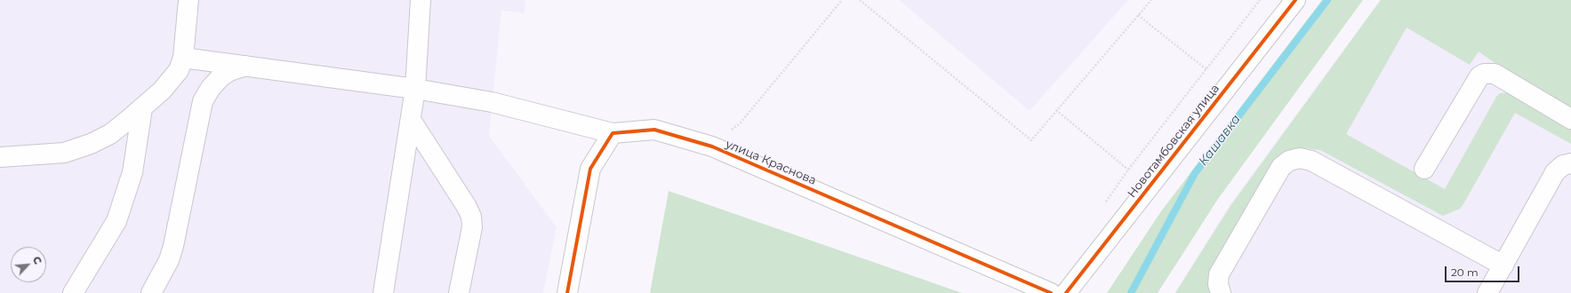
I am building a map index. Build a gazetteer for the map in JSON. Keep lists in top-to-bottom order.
{
  "streets": {
    "street": ["Новотамбовская улица", "улица Краснова"]
  },
  "water": ["Кашавка"],
  "scale_bar": "20 m",
  "north": "top right"
}
